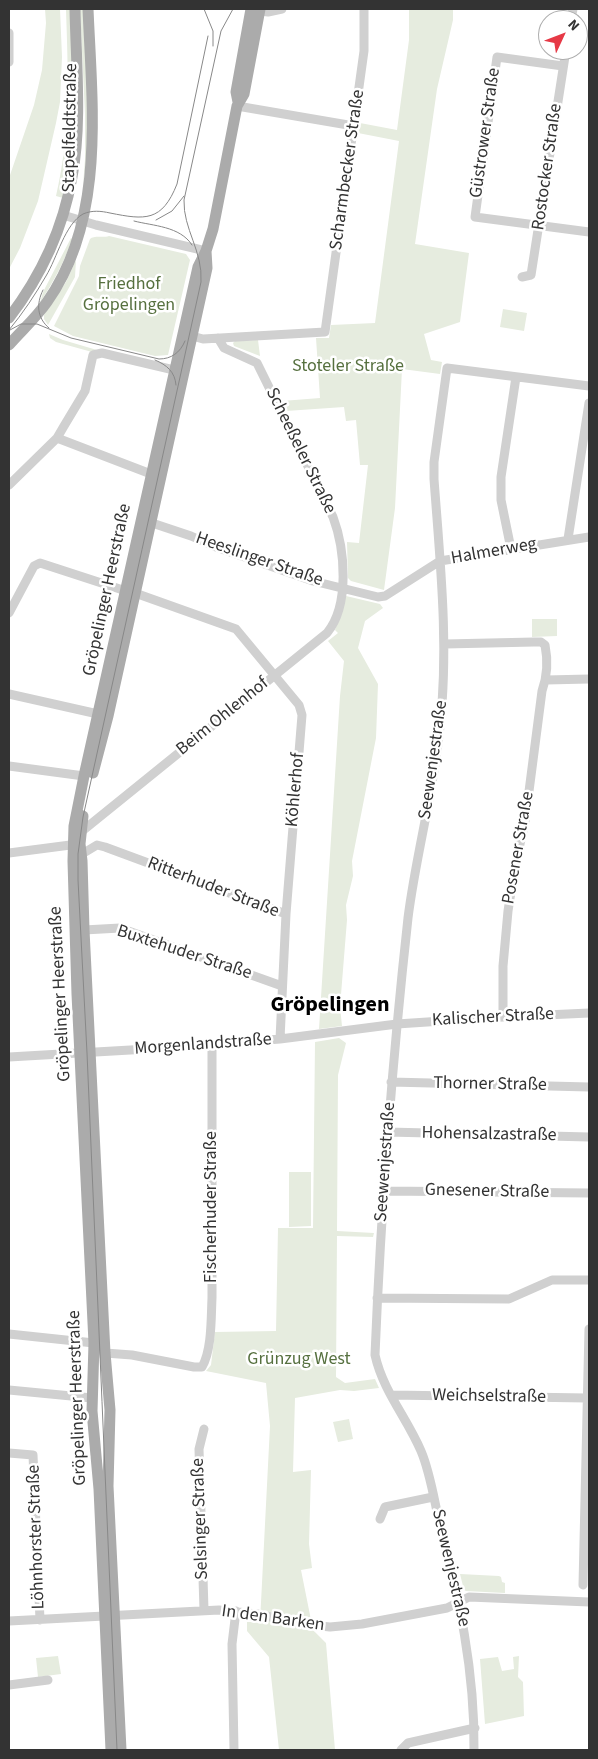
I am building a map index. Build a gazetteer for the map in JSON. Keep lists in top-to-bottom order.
{
  "streets": {
    "main road": ["Stapelfeldtstraße", "Gröpelinger Heerstraße"],
    "street": [
      "Güstrower Straße",
      "Rostocker Straße",
      "Scharmbecker Straße",
      "Scheeßeler Straße",
      "Halmerweg",
      "Heeslinger Straße",
      "Beim Ohlenhof",
      "Seewenjestraße",
      "Köhlerhof",
      "Posener Straße",
      "Ritterhuder Straße",
      "Buxtehuder Straße",
      "Kalischer Straße",
      "Morgenlandstraße",
      "Thorner Straße",
      "Hohensalzastraße",
      "Gnesener Straße",
      "Fischerhuder Straße",
      "Weichselstraße",
      "Selsinger Straße",
      "Löhnhorster Straße",
      "In den Barken"
    ]
  },
  "crossings": [
    ["Güstrower Straße", "Rostocker Straße"],
    ["Scharmbecker Straße", "Scheeßeler Straße"],
    ["Scheeßeler Straße", "Heeslinger Straße"],
    ["Scheeßeler Straße", "Beim Ohlenhof"],
    ["Halmerweg", "Heeslinger Straße"],
    ["Halmerweg", "Seewenjestraße"],
    ["Heeslinger Straße", "Gröpelinger Heerstraße"],
    ["Heeslinger Straße", "Beim Ohlenhof"],
    ["Gröpelinger Heerstraße", "Beim Ohlenhof"],
    ["Gröpelinger Heerstraße", "Köhlerhof"],
    ["Gröpelinger Heerstraße", "Ritterhuder Straße"],
    ["Gröpelinger Heerstraße", "Buxtehuder Straße"],
    ["Gröpelinger Heerstraße", "Morgenlandstraße"],
    ["Gröpelinger Heerstraße", "Fischerhuder Straße"],
    ["Gröpelinger Heerstraße", "In den Barken"],
    ["Beim Ohlenhof", "Köhlerhof"],
    ["Beim Ohlenhof", "Ritterhuder Straße"],
    ["Seewenjestraße", "Posener Straße"],
    ["Seewenjestraße", "Kalischer Straße"],
    ["Seewenjestraße", "Morgenlandstraße"],
    ["Seewenjestraße", "Thorner Straße"],
    ["Seewenjestraße", "Hohensalzastraße"],
    ["Seewenjestraße", "Gnesener Straße"],
    ["Seewenjestraße", "Weichselstraße"],
    ["Seewenjestraße", "In den Barken"],
    ["Köhlerhof", "Ritterhuder Straße"],
    ["Posener Straße", "Kalischer Straße"],
    ["Ritterhuder Straße", "Buxtehuder Straße"],
    ["Ritterhuder Straße", "Morgenlandstraße"],
    ["Kalischer Straße", "Morgenlandstraße"],
    ["Morgenlandstraße", "Fischerhuder Straße"],
    ["Selsinger Straße", "In den Barken"],
    ["Löhnhorster Straße", "In den Barken"]
  ],
  "districts": ["Gröpelingen"],
  "parks": ["Friedhof Gröpelingen", "Stoteler Straße", "Grünzug West"],
  "north": "top right"
}
